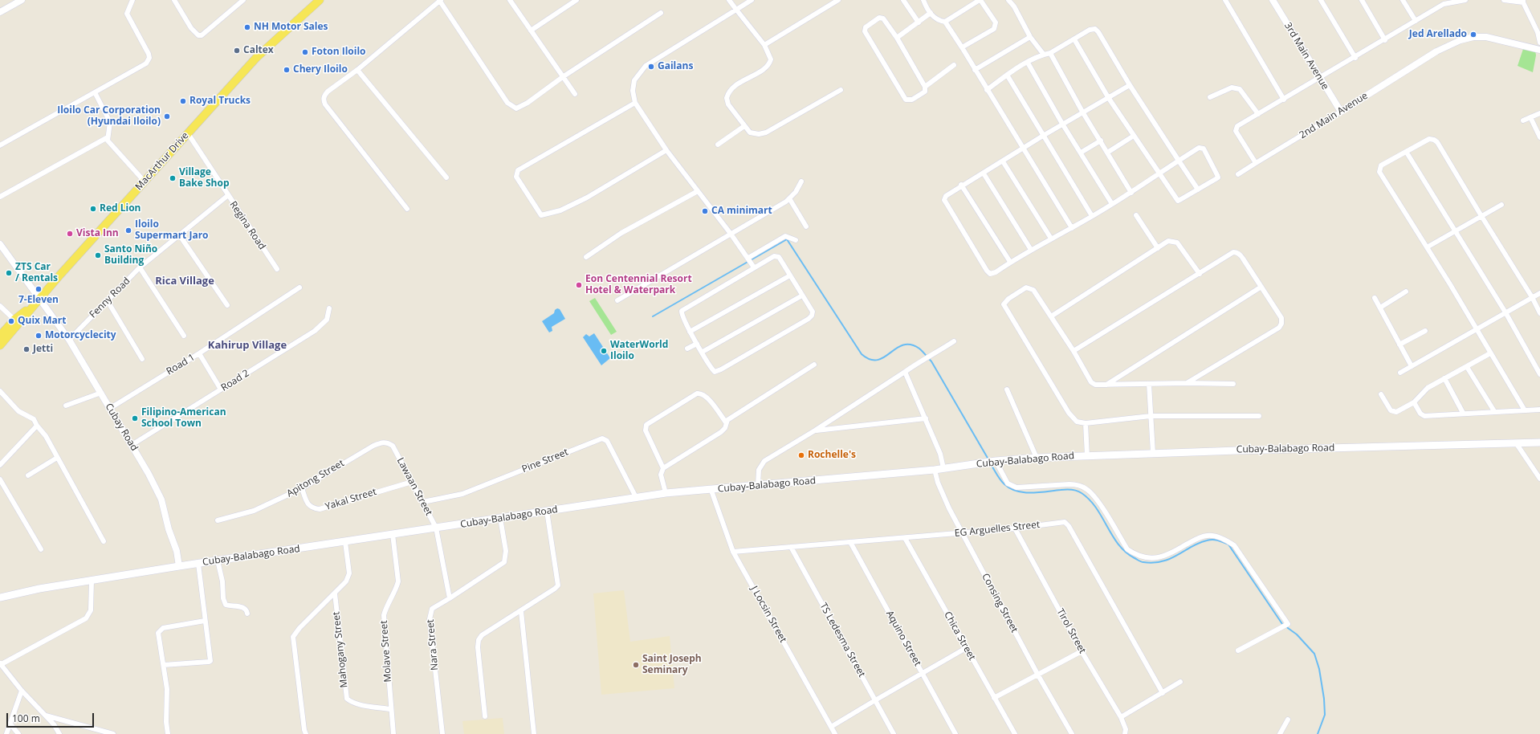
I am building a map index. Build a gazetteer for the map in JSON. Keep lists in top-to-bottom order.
{
  "streets": {
    "main road": ["MacArthur Drive", "Cubay-Balabago Road"],
    "street": [
      "3rd Main Avenue",
      "2nd Main Avenue",
      "Regina Road",
      "Fenny Road",
      "Road 1",
      "Road 2",
      "Cubay Road",
      "Pine Street",
      "Apitong Street",
      "Lawaan Street",
      "Yakal Street",
      "EG Arguelles Street",
      "Consing Street",
      "J Locsin Street",
      "Tirol Street",
      "Chica Street",
      "Aquino Street",
      "TS Ledesma Street",
      "Nara Street",
      "Mahogany Street",
      "Molave Street"
    ]
  },
  "crossings": [
    ["3rd Main Avenue", "2nd Main Avenue"],
    ["MacArthur Drive", "Regina Road"],
    ["MacArthur Drive", "Cubay Road"],
    ["Regina Road", "Fenny Road"],
    ["Fenny Road", "Cubay Road"],
    ["Road 1", "Cubay Road"],
    ["Road 2", "Cubay Road"],
    ["Cubay Road", "Cubay-Balabago Road"],
    ["Cubay-Balabago Road", "Pine Street"],
    ["Cubay-Balabago Road", "Lawaan Street"],
    ["Cubay-Balabago Road", "Consing Street"],
    ["Cubay-Balabago Road", "J Locsin Street"],
    ["Cubay-Balabago Road", "Nara Street"],
    ["Cubay-Balabago Road", "Molave Street"],
    ["Pine Street", "Lawaan Street"],
    ["Apitong Street", "Lawaan Street"],
    ["Apitong Street", "Yakal Street"],
    ["Lawaan Street", "Yakal Street"],
    ["EG Arguelles Street", "Consing Street"],
    ["EG Arguelles Street", "J Locsin Street"],
    ["EG Arguelles Street", "Tirol Street"],
    ["EG Arguelles Street", "Chica Street"],
    ["EG Arguelles Street", "Aquino Street"],
    ["EG Arguelles Street", "TS Ledesma Street"],
    ["Mahogany Street", "Molave Street"]
  ],
  "districts": ["Rica Village", "Kahirup Village"],
  "places": [
    "NH Motor Sales",
    "Jed Arellado",
    "Caltex",
    "Foton Iloilo",
    "Gailans",
    "Chery Iloilo",
    "Royal Trucks",
    "Iloilo Car Corporation (Hyundai Iloilo)",
    "Village Bake Shop",
    "Red Lion",
    "CA minimart",
    "Iloilo Supermart Jaro",
    "Vista Inn",
    "Santo Niño Building",
    "ZTS Car / Rentals",
    "Eon Centennial Resort Hotel & Waterpark",
    "7-Eleven",
    "Quix Mart",
    "Motorcyclecity",
    "Jetti",
    "WaterWorld Iloilo",
    "Filipino-American School Town",
    "Rochelle's",
    "Saint Joseph Seminary"
  ],
  "scale_bar": "100 m"
}
